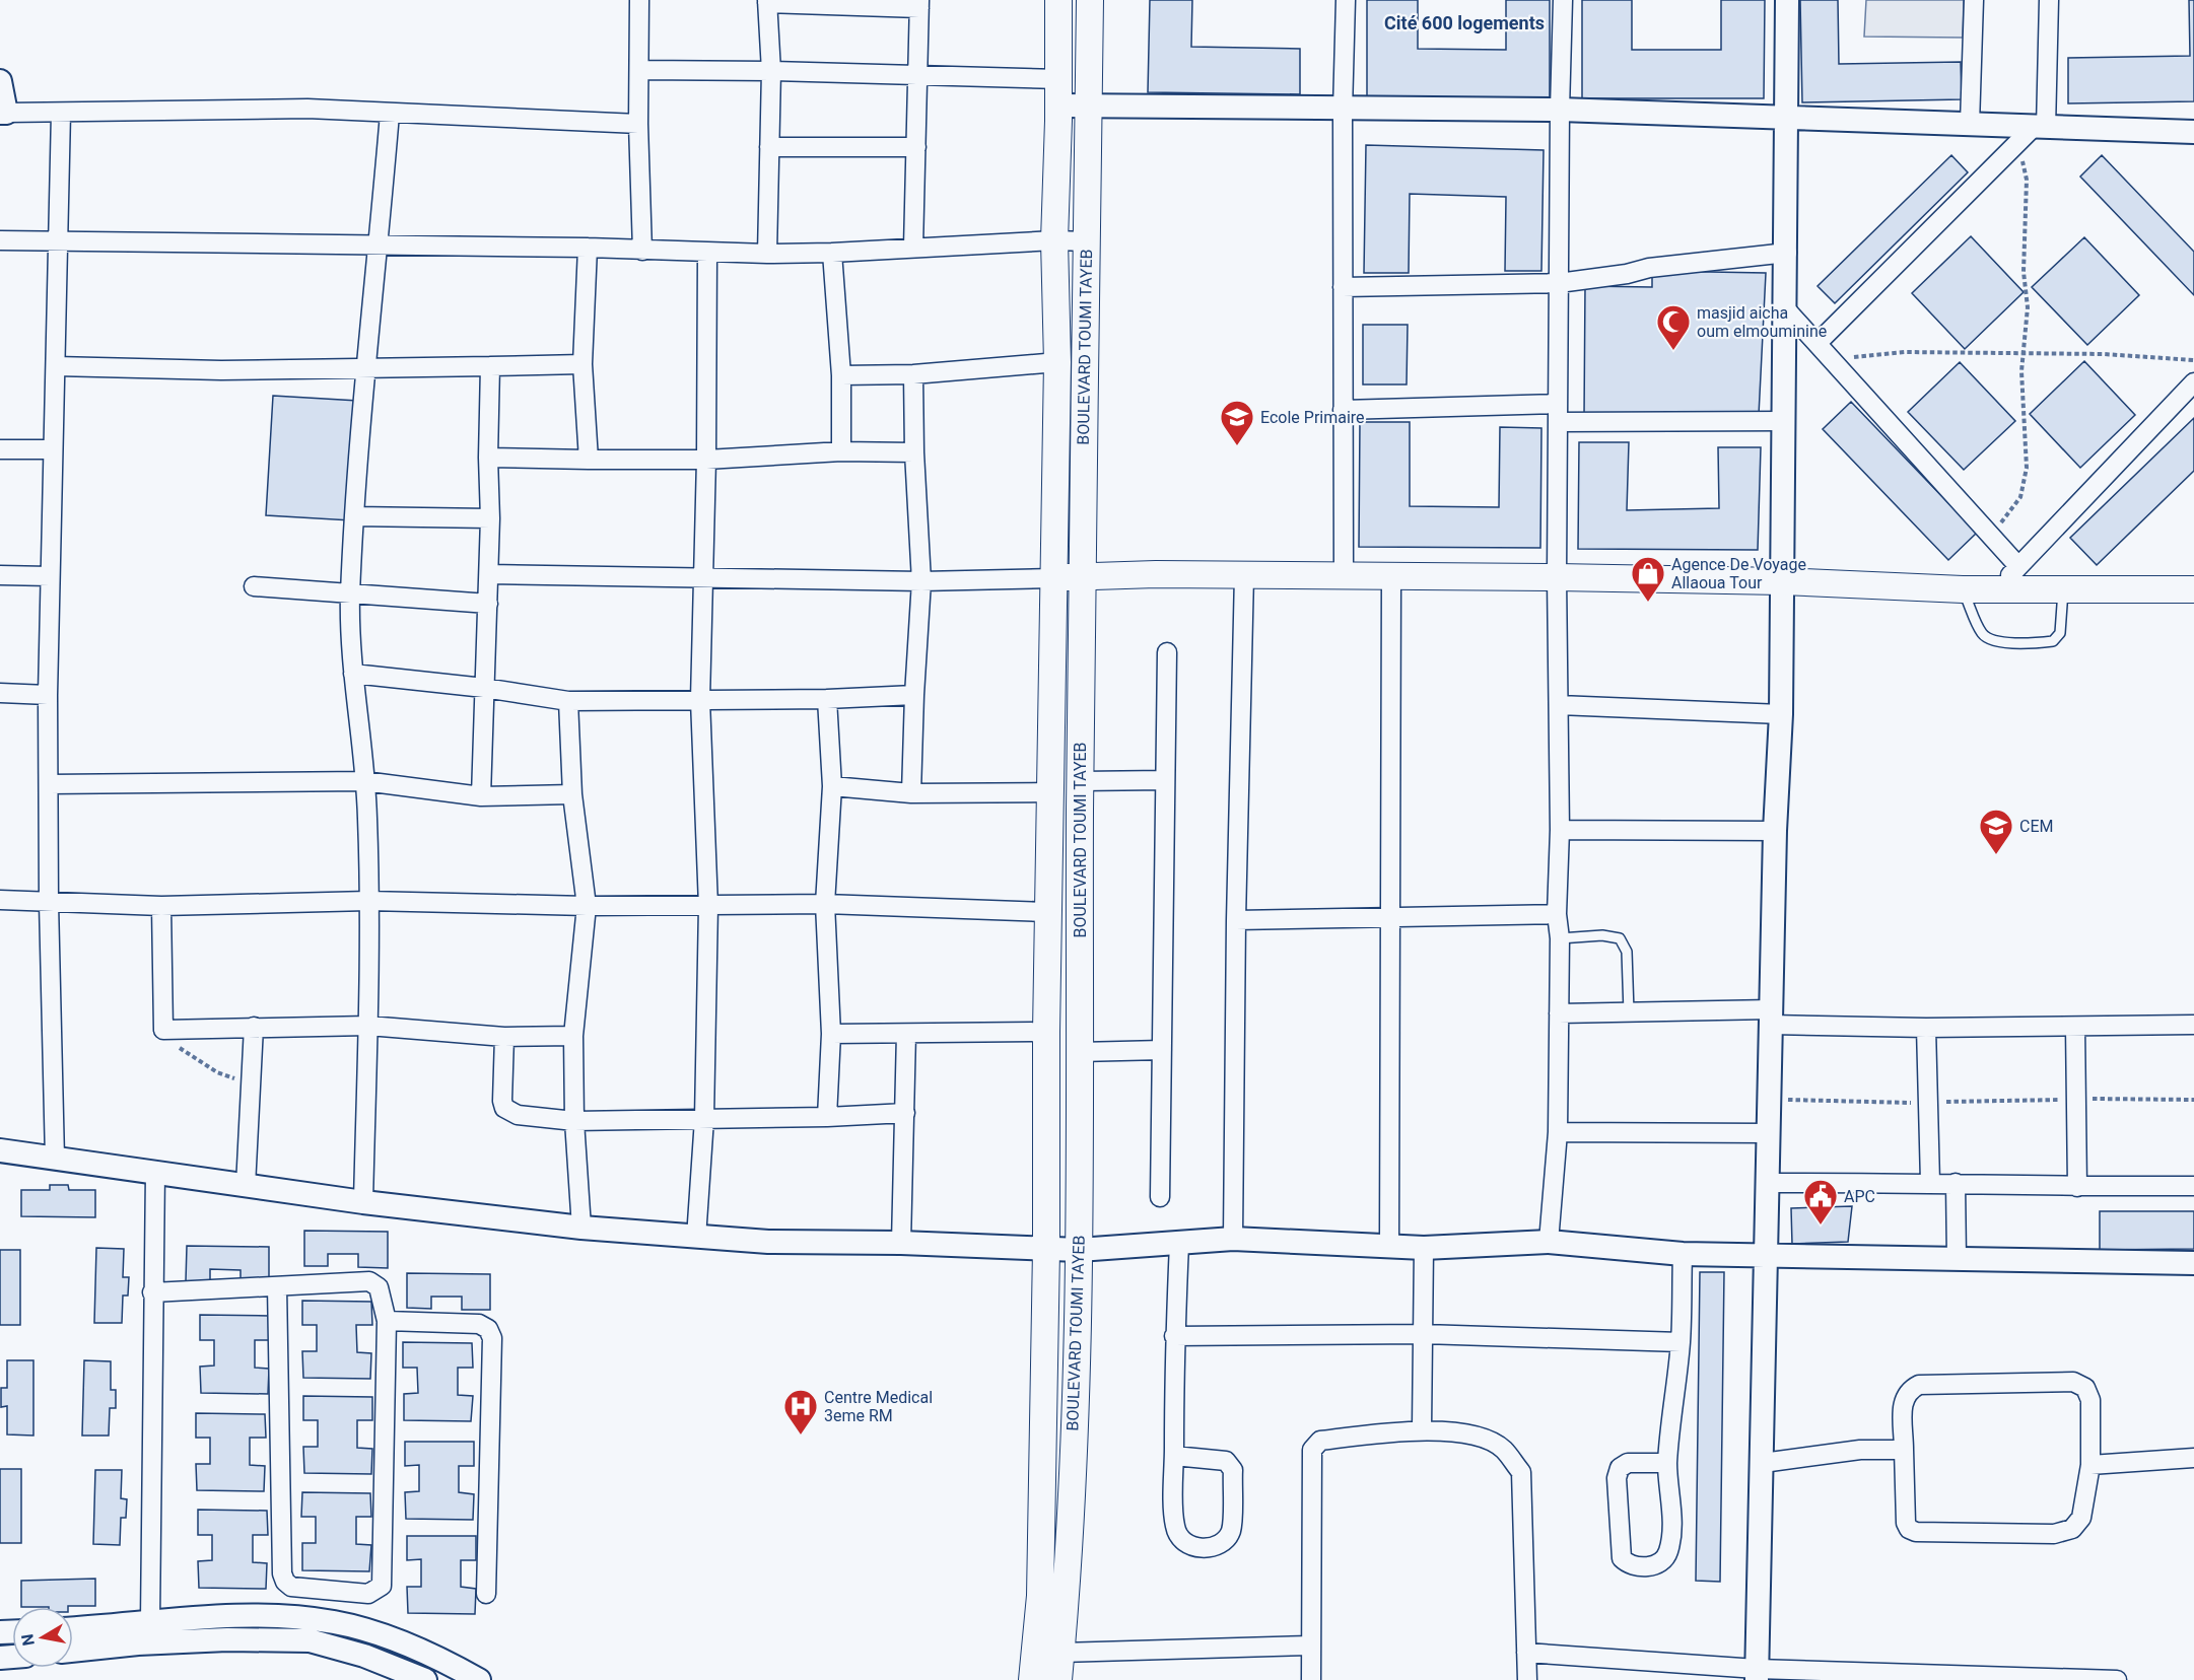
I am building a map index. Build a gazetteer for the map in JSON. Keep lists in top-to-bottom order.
{
  "streets": {
    "main road": ["BOULEVARD TOUMI TAYEB"]
  },
  "districts": ["Cité 600 logements"],
  "places": {
    "mosque": ["masjid aicha oum elmouminine"],
    "school or university": ["Ecole Primaire", "CEM"],
    "shop": ["Agence De Voyage Allaoua Tour"],
    "public building": ["APC"],
    "hospital": ["Centre Medical 3eme RM"]
  },
  "north": "left"
}
